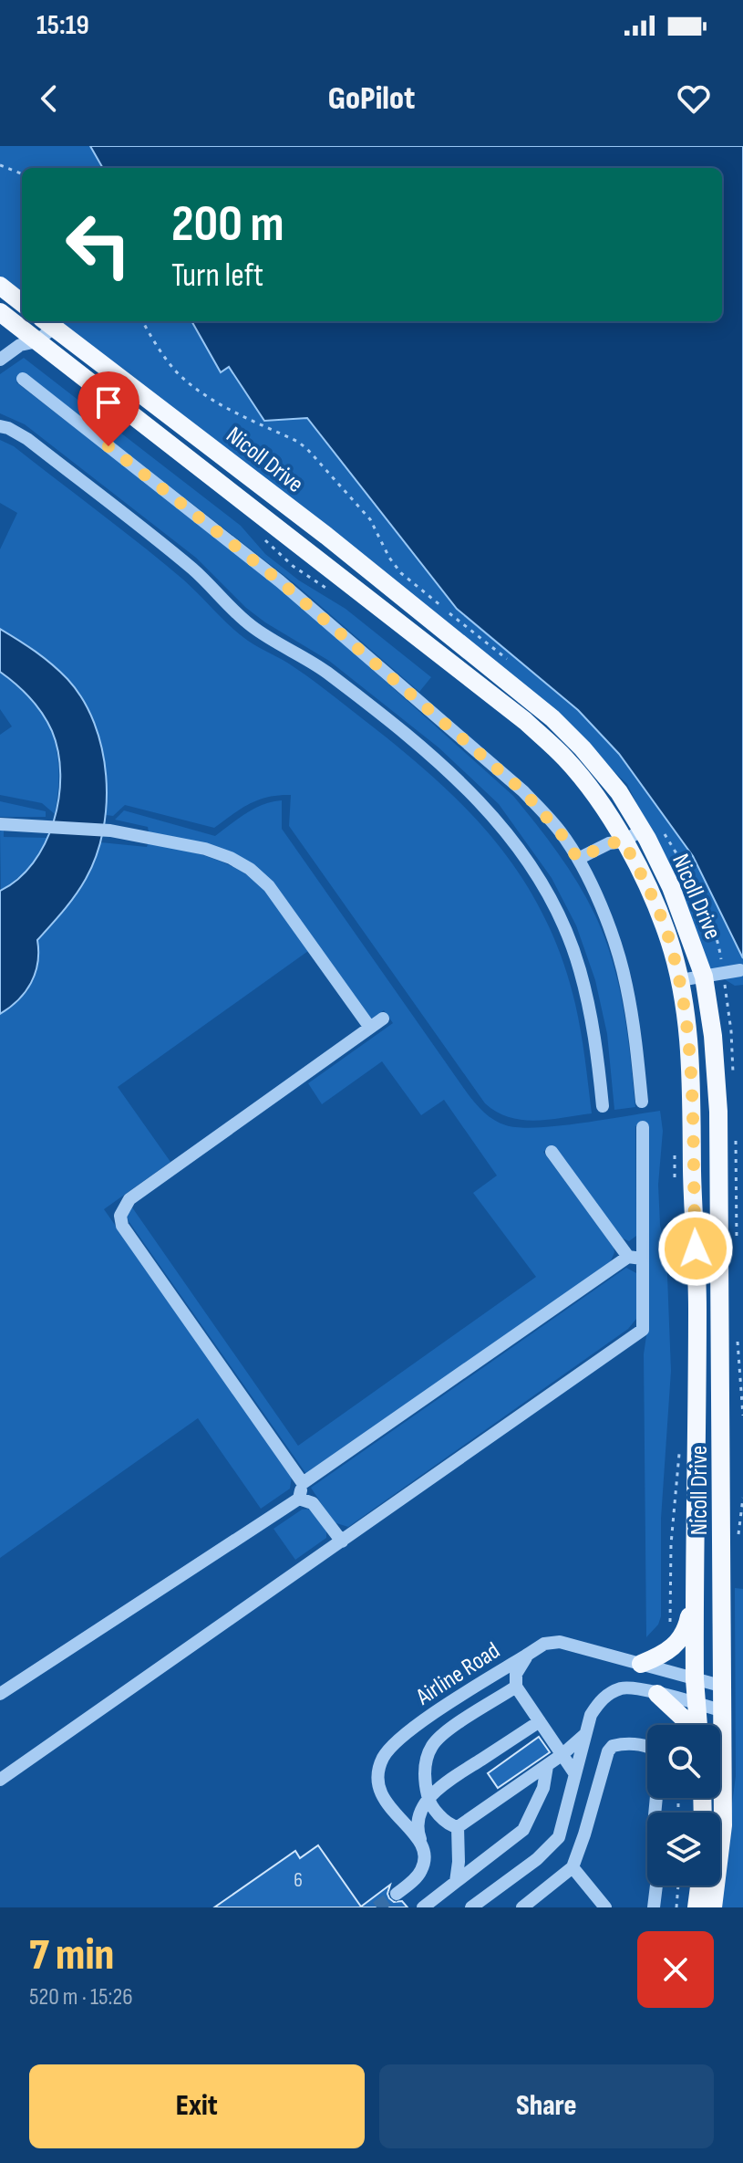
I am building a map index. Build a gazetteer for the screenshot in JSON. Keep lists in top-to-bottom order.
{
  "streets": {
    "main road": ["Nicoll Drive"],
    "lane": ["Airline Road"]
  },
  "crossings": [
    ["Nicoll Drive", "Airline Road"]
  ],
  "house_numbers": ["6"],
  "page": {
    "status": "15:19",
    "header": "GoPilot",
    "turn": ["200 m", "Turn left"],
    "heading": ["7 min", "520 m · 15:26"],
    "buttons": ["Exit", "Share"]
  }
}
